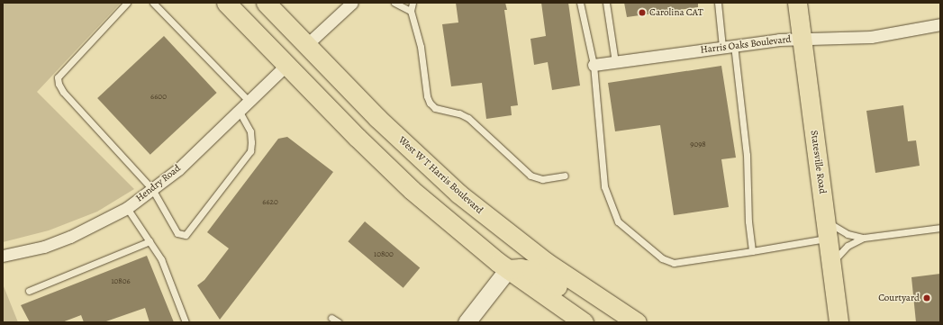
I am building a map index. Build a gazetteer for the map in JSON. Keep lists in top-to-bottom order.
{
  "streets": {
    "main road": ["Statesville Road", "West W T Harris Boulevard"],
    "street": ["Harris Oaks Boulevard", "Hendry Road"]
  },
  "crossings": [
    ["Harris Oaks Boulevard", "Statesville Road"]
  ],
  "places": ["Carolina CAT", "Courtyard"],
  "house_numbers": [
    "6600",
    "9098",
    "6620",
    "10800",
    "10806"
  ]
}
